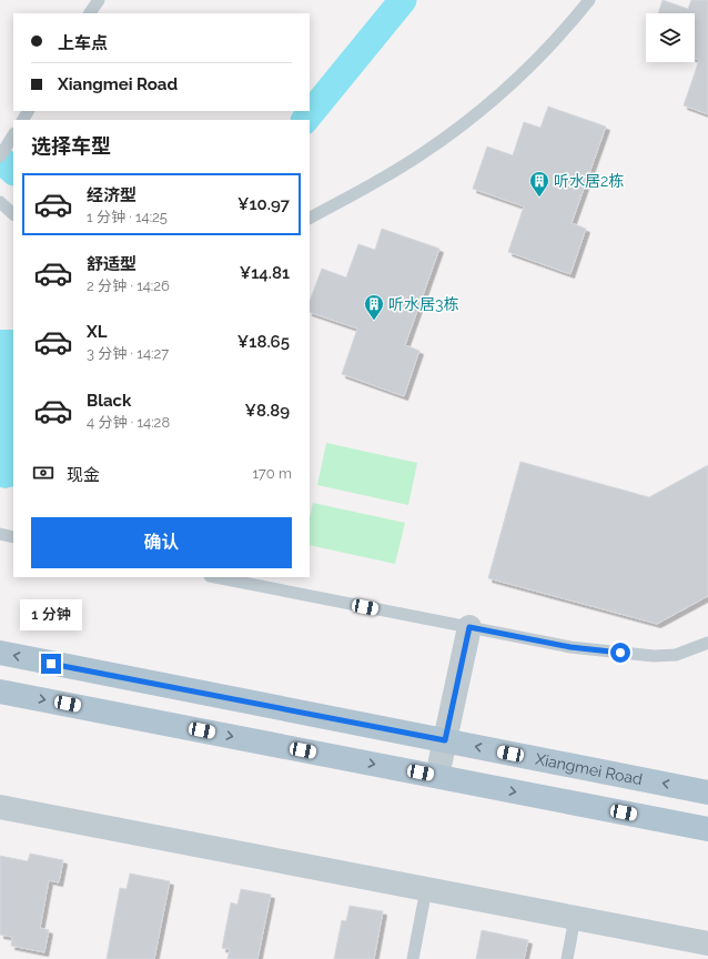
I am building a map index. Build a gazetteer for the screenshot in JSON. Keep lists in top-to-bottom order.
{
  "streets": {
    "main road": ["Xiangmei Road"]
  },
  "places": {
    "building": ["听水居2栋", "听水居3栋"]
  },
  "page": {
    "banner": ["上车点", "Xiangmei Road"],
    "heading": "选择车型",
    "list": [
      {
        "name": "经济型",
        "note": "1 分钟 · 14:25",
        "value": "¥10.97"
      },
      {
        "name": "舒适型",
        "note": "2 分钟 · 14:26",
        "value": "¥14.81"
      },
      {
        "name": "XL",
        "note": "3 分钟 · 14:27",
        "value": "¥18.65"
      },
      {
        "name": "Black",
        "note": "4 分钟 · 14:28",
        "value": "¥8.89"
      }
    ],
    "pay": ["现金", "170 m"],
    "buttons": "确认",
    "bubble": "1 分钟"
  }
}
